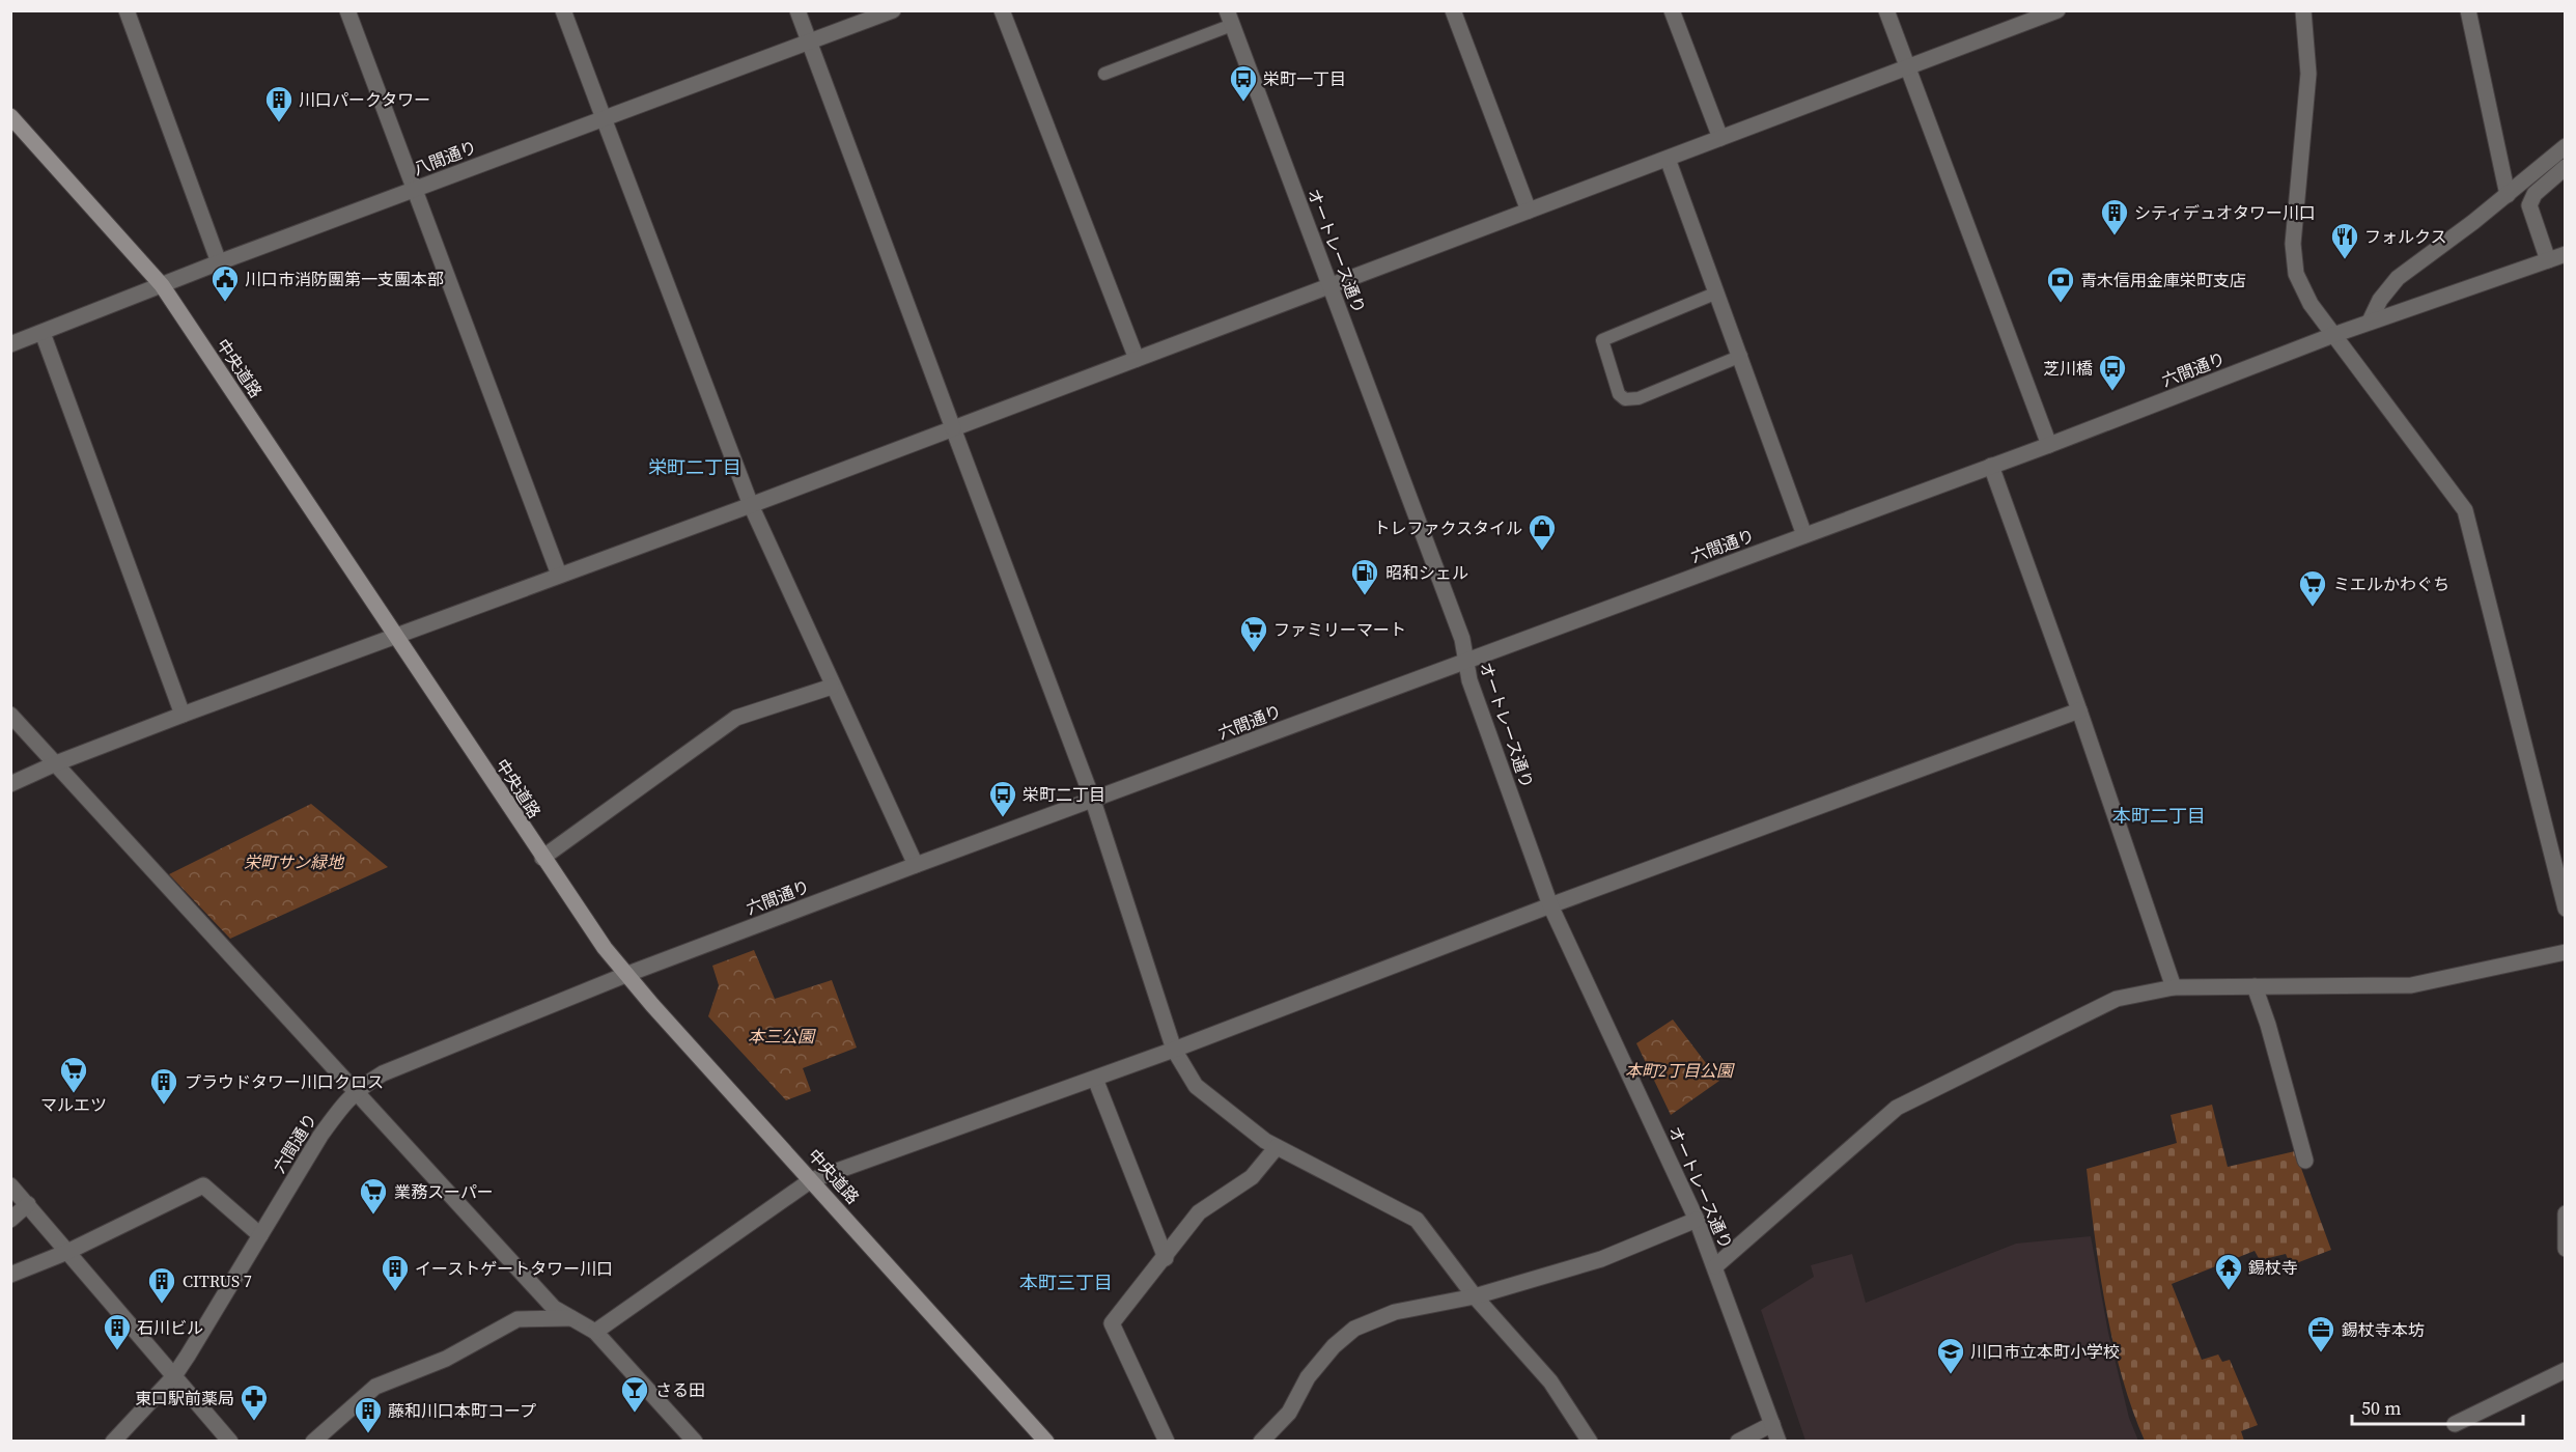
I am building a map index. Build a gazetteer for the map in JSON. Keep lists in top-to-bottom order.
{
  "streets": {
    "main road": ["中央道路"],
    "street": ["八間通り", "オートレース通り", "六間通り"]
  },
  "crossings": [
    ["八間通り", "中央道路"],
    ["オートレース通り", "六間通り"],
    ["中央道路", "六間通り"]
  ],
  "districts": ["栄町二丁目", "本町二丁目", "本町三丁目"],
  "parks": ["栄町サン緑地", "本三公園", "本町2丁目公園"],
  "places": {
    "bus stop": ["栄町一丁目", "芝川橋", "栄町二丁目"],
    "building": [
      "川口パークタワー",
      "シティデュオタワー川口",
      "プラウドタワー川口クロス",
      "イーストゲートタワー川口",
      "CITRUS 7",
      "石川ビル",
      "藤和川口本町コープ"
    ],
    "restaurant": ["フォルクス"],
    "public building": ["川口市消防團第一支團本部"],
    "bank": ["青木信用金庫栄町支店"],
    "shop": ["トレファクスタイル"],
    "fuel station": ["昭和シェル"],
    "supermarket": [
      "ミエルかわぐち",
      "ファミリーマート",
      "マルエツ",
      "業務スーパー"
    ],
    "temple": ["錫杖寺"],
    "office": ["錫杖寺本坊"],
    "school or university": ["川口市立本町小学校"],
    "bar": ["さる田"],
    "pharmacy": ["東口駅前薬局"]
  },
  "scale_bar": "50 m"
}
